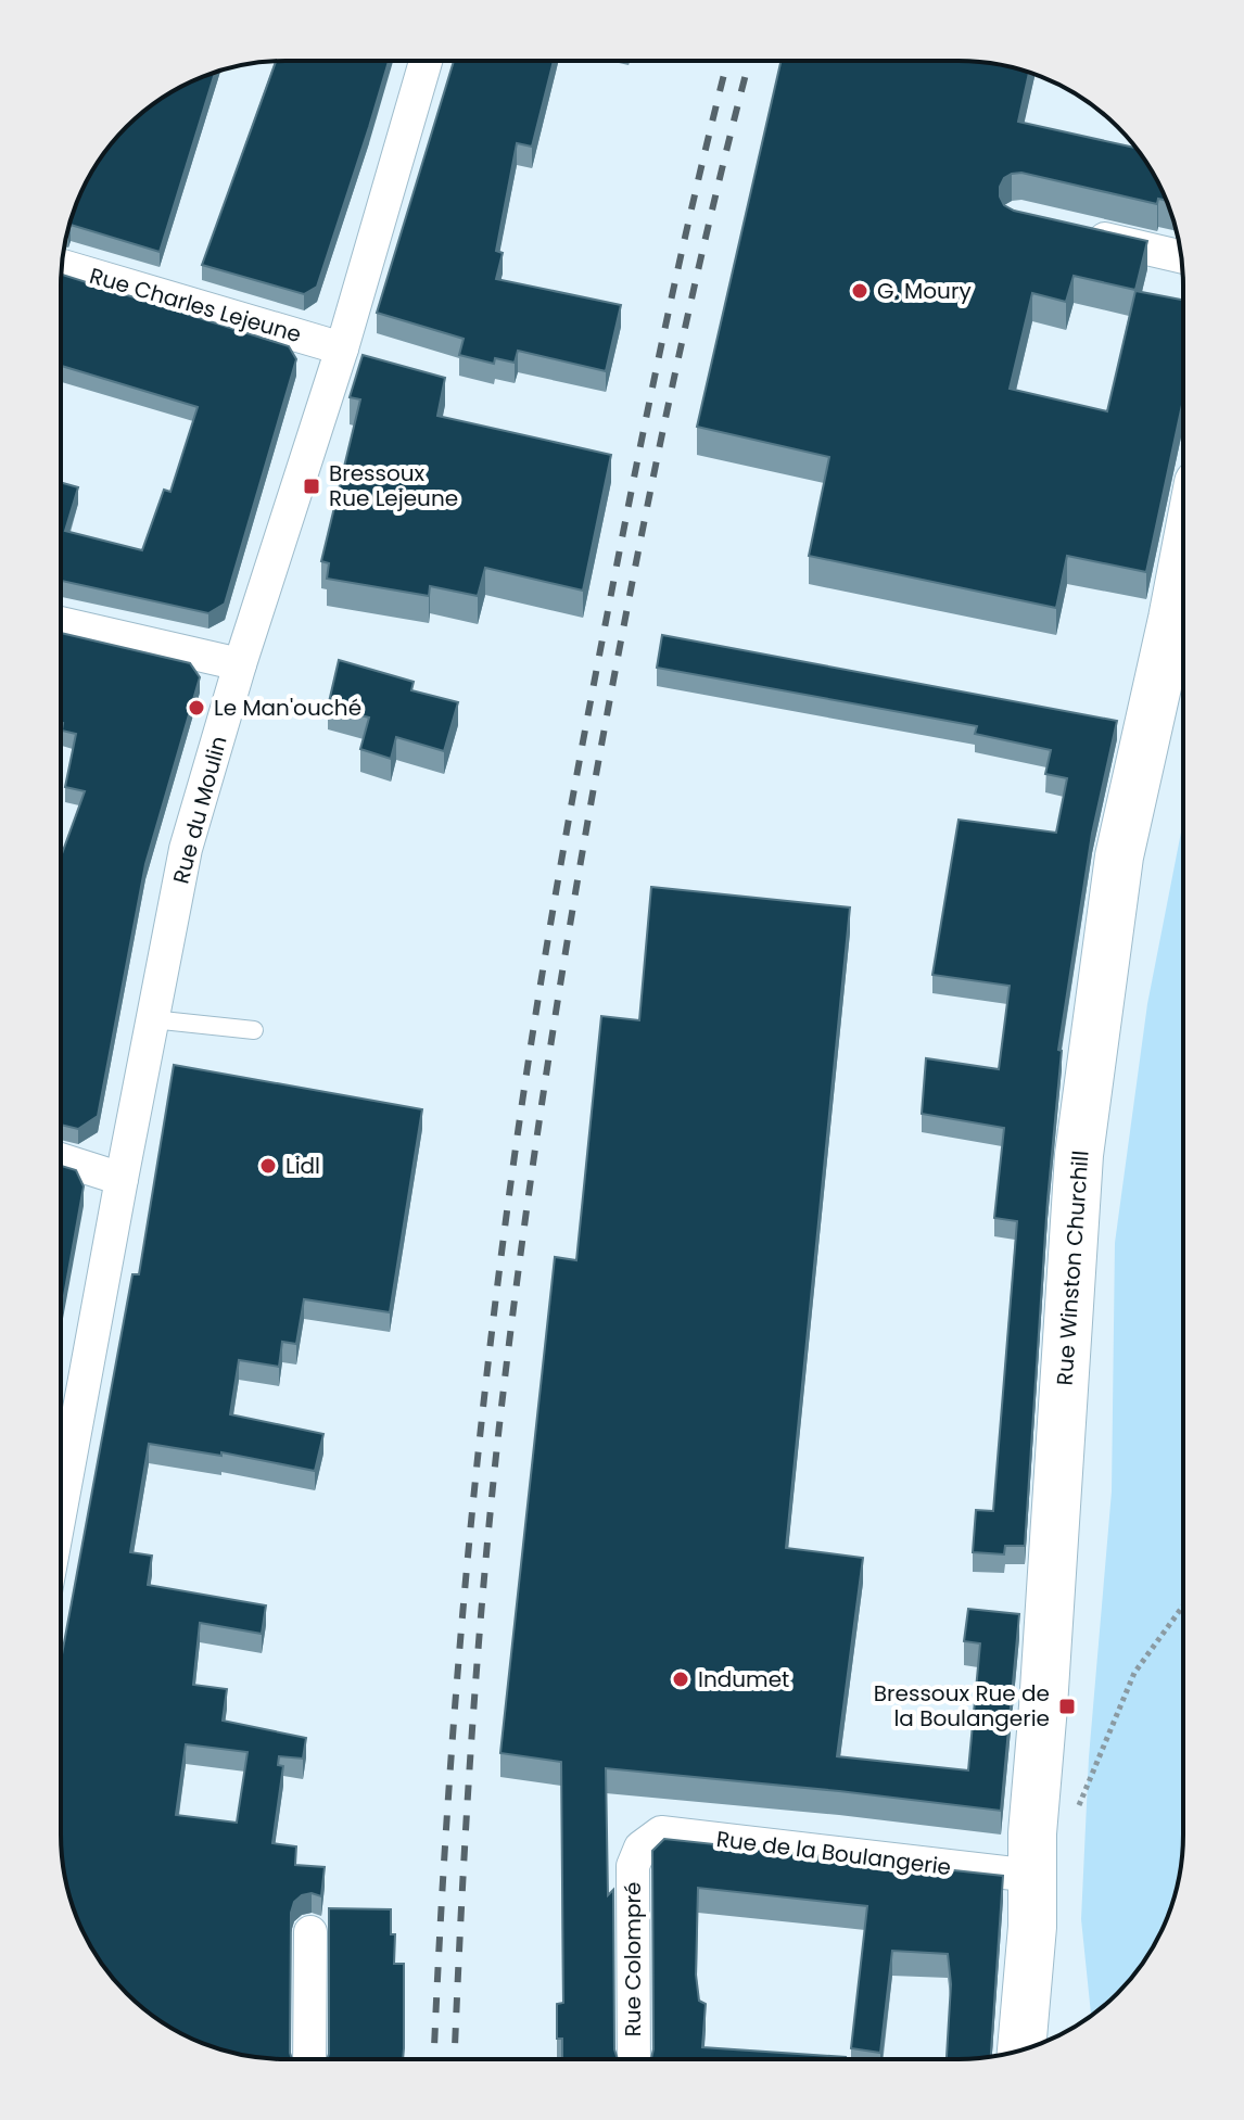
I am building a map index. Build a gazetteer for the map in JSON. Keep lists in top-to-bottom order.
{
  "streets": {
    "main road": ["Rue Winston Churchill"],
    "street": [
      "Rue Charles Lejeune",
      "Rue du Moulin",
      "Rue de la Boulangerie",
      "Rue Colompré"
    ]
  },
  "crossings": [
    ["Rue Charles Lejeune", "Rue du Moulin"],
    ["Rue Winston Churchill", "Rue de la Boulangerie"],
    ["Rue de la Boulangerie", "Rue Colompré"]
  ],
  "places": {
    "other": [
      "G. Moury",
      "Le Man'ouché",
      "Lidl",
      "Indumet"
    ],
    "transit": ["Bressoux Rue Lejeune", "Bressoux Rue de la Boulangerie"]
  }
}
